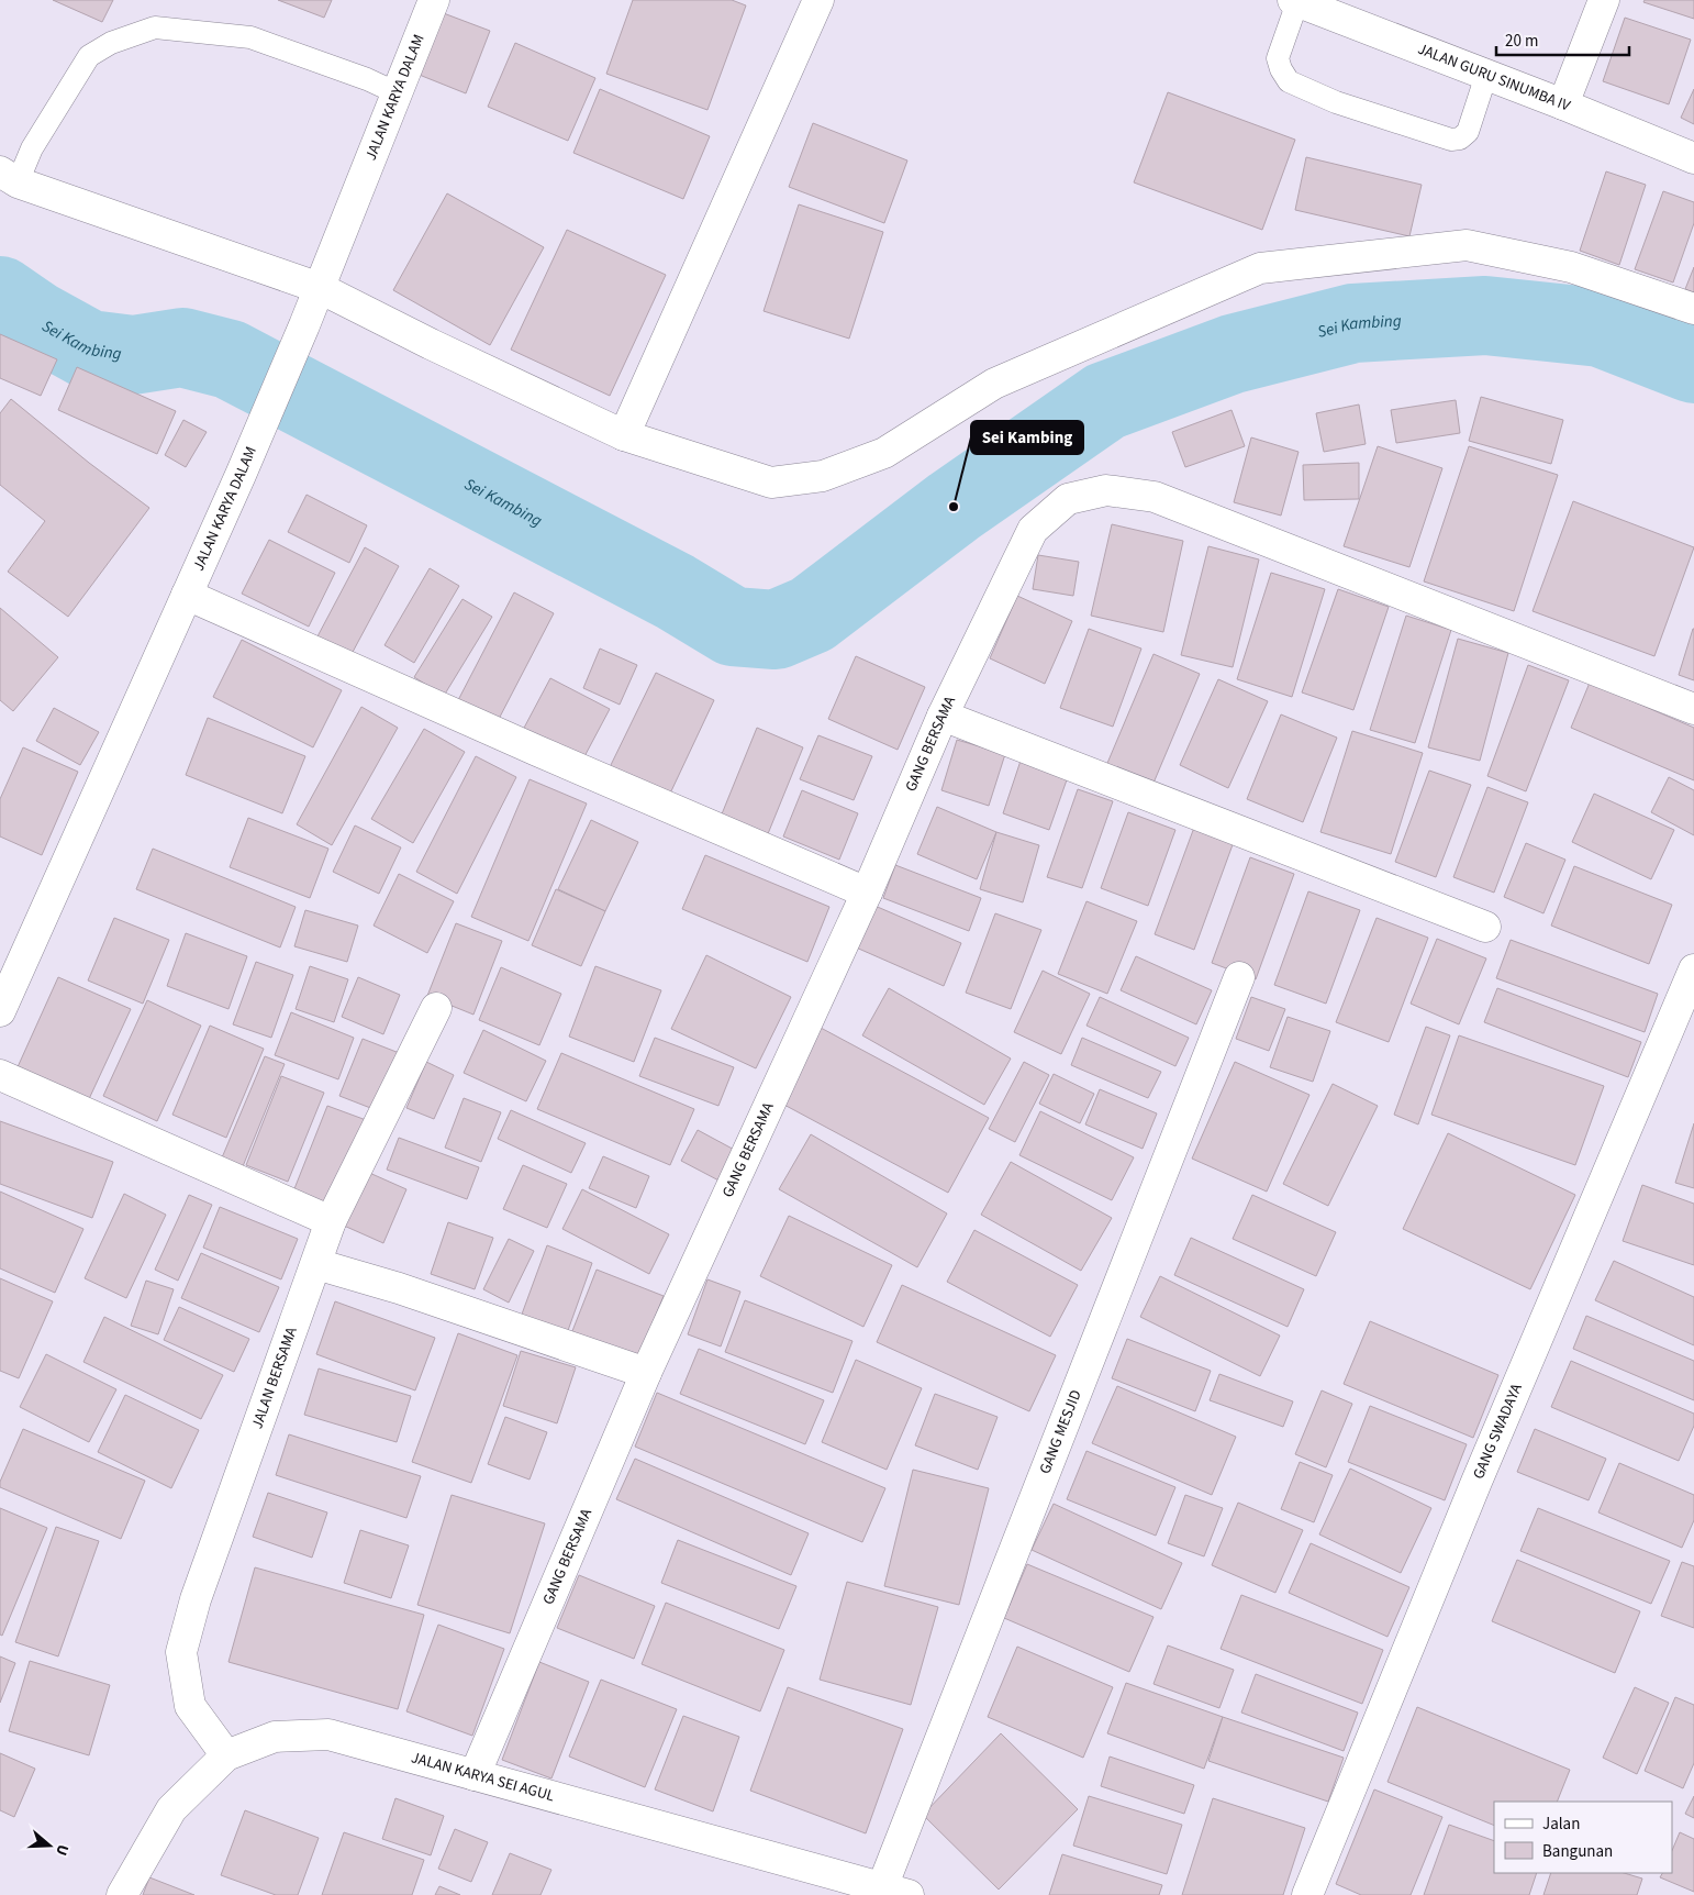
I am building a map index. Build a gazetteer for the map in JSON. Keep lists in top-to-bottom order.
{
  "streets": {
    "street": [
      "JALAN GURU SINUMBA IV",
      "JALAN KARYA DALAM",
      "GANG BERSAMA",
      "JALAN BERSAMA",
      "GANG SWADAYA",
      "GANG MESJID",
      "JALAN KARYA SEI AGUL"
    ]
  },
  "crossings": [
    ["GANG BERSAMA", "JALAN KARYA SEI AGUL"],
    ["JALAN BERSAMA", "JALAN KARYA SEI AGUL"],
    ["GANG MESJID", "JALAN KARYA SEI AGUL"]
  ],
  "water": ["Sei Kambing"],
  "places": ["Sei Kambing"],
  "legend": ["Jalan", "Bangunan"],
  "scale_bar": "20 m",
  "north": "right"
}
